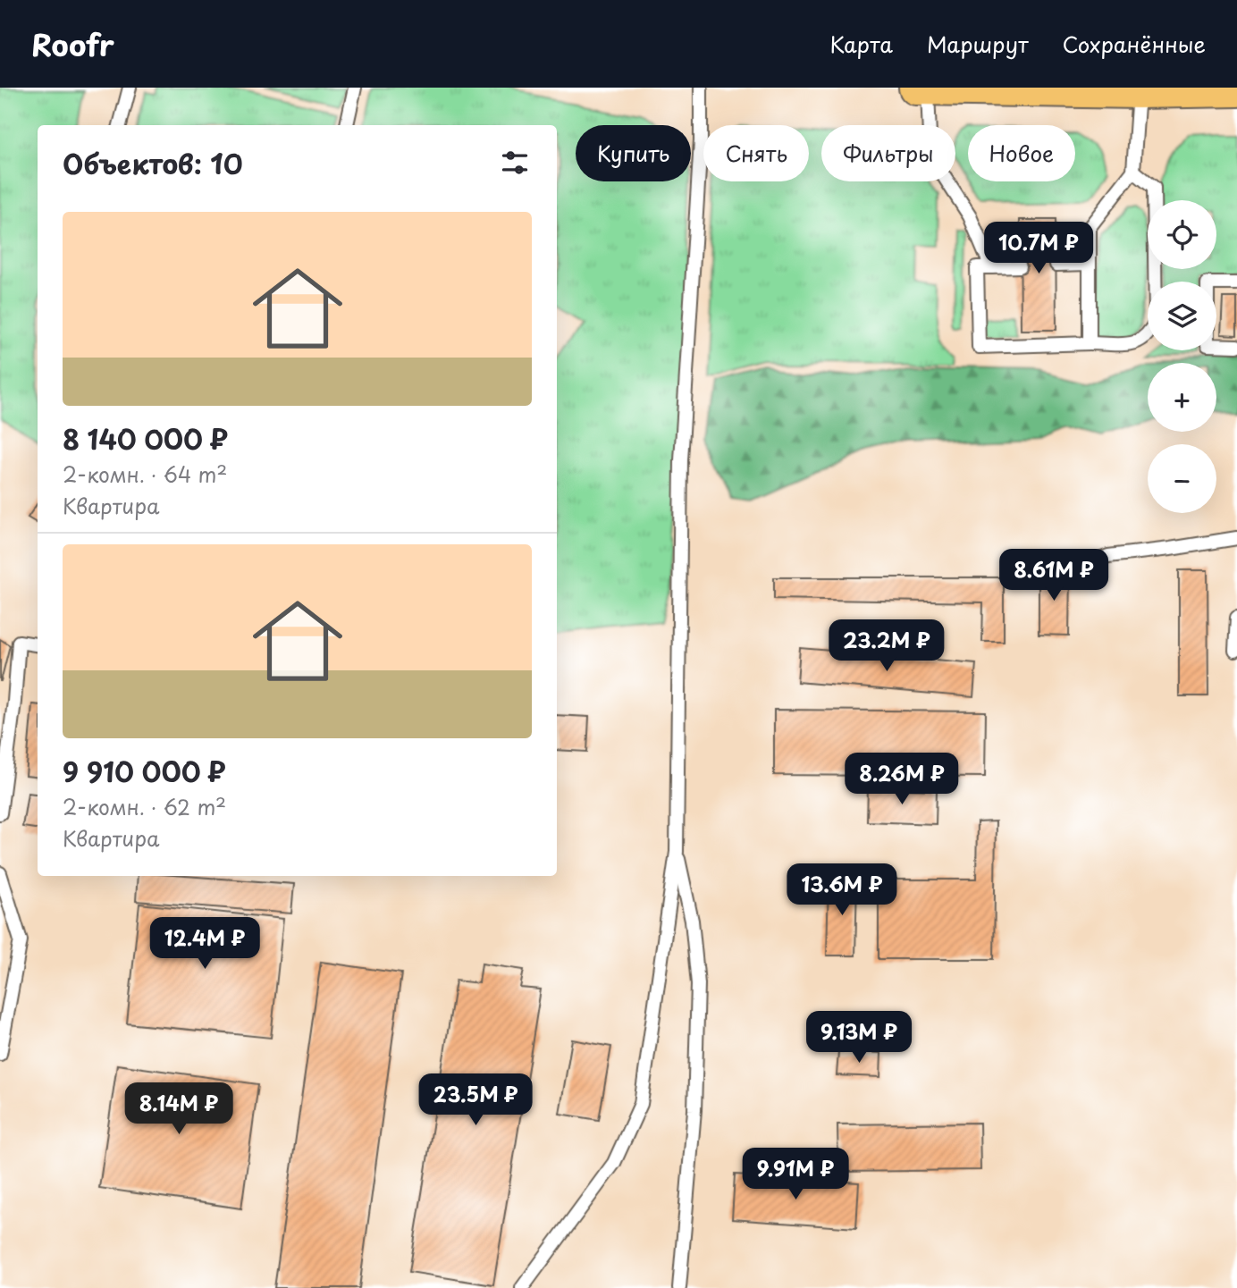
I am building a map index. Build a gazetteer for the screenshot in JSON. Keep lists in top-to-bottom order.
{
  "page": {
    "header": "Roofr",
    "nav": ["Карта", "Маршрут", "Сохранённые"],
    "chip": [
      "Купить",
      "Снять",
      "Фильтры",
      "Новое"
    ],
    "heading": "Объектов: 10",
    "map_buttons": ["+", "−"],
    "list": [
      {
        "name": "8 140 000 ₽",
        "note": "2-комн. · 64 m² · Квартира"
      },
      {
        "name": "9 910 000 ₽",
        "note": "2-комн. · 62 m² · Квартира"
      }
    ],
    "price": [
      "10.7M ₽",
      "8.61M ₽",
      "23.2M ₽",
      "8.26M ₽",
      "13.6M ₽",
      "12.4M ₽",
      "9.13M ₽",
      "23.5M ₽",
      "8.14M ₽",
      "9.91M ₽"
    ]
  }
}
